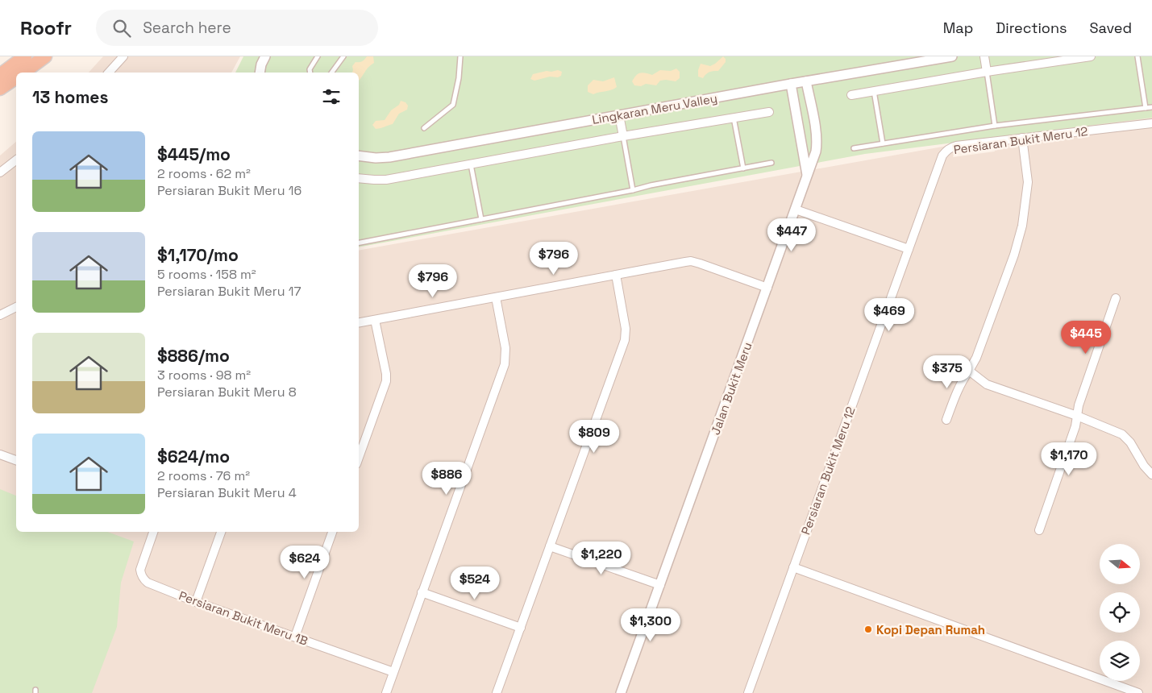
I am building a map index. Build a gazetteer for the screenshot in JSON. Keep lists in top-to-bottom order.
{
  "streets": {
    "street": [
      "Lingkaran Meru Valley",
      "Persiaran Bukit Meru 12",
      "Jalan Bukit Meru",
      "Persiaran Bukit Meru 1B"
    ]
  },
  "crossings": [
    ["Lingkaran Meru Valley", "Jalan Bukit Meru"]
  ],
  "places": ["Kopi Depan Rumah"],
  "north": "right",
  "page": {
    "header": "Roofr",
    "search": "Search here",
    "nav": ["Map", "Directions", "Saved"],
    "heading": "13 homes",
    "list": [
      {
        "name": "$445/mo",
        "note": "2 rooms · 62 m² · Persiaran Bukit Meru 16"
      },
      {
        "name": "$1,170/mo",
        "note": "5 rooms · 158 m² · Persiaran Bukit Meru 17"
      },
      {
        "name": "$886/mo",
        "note": "3 rooms · 98 m² · Persiaran Bukit Meru 8"
      },
      {
        "name": "$624/mo",
        "note": "2 rooms · 76 m² · Persiaran Bukit Meru 4"
      }
    ],
    "price": [
      "$447",
      "$796",
      "$796",
      "$469",
      "$445",
      "$375",
      "$809",
      "$1,170",
      "$886",
      "$1,220",
      "$624",
      "$524",
      "$1,300"
    ]
  }
}
